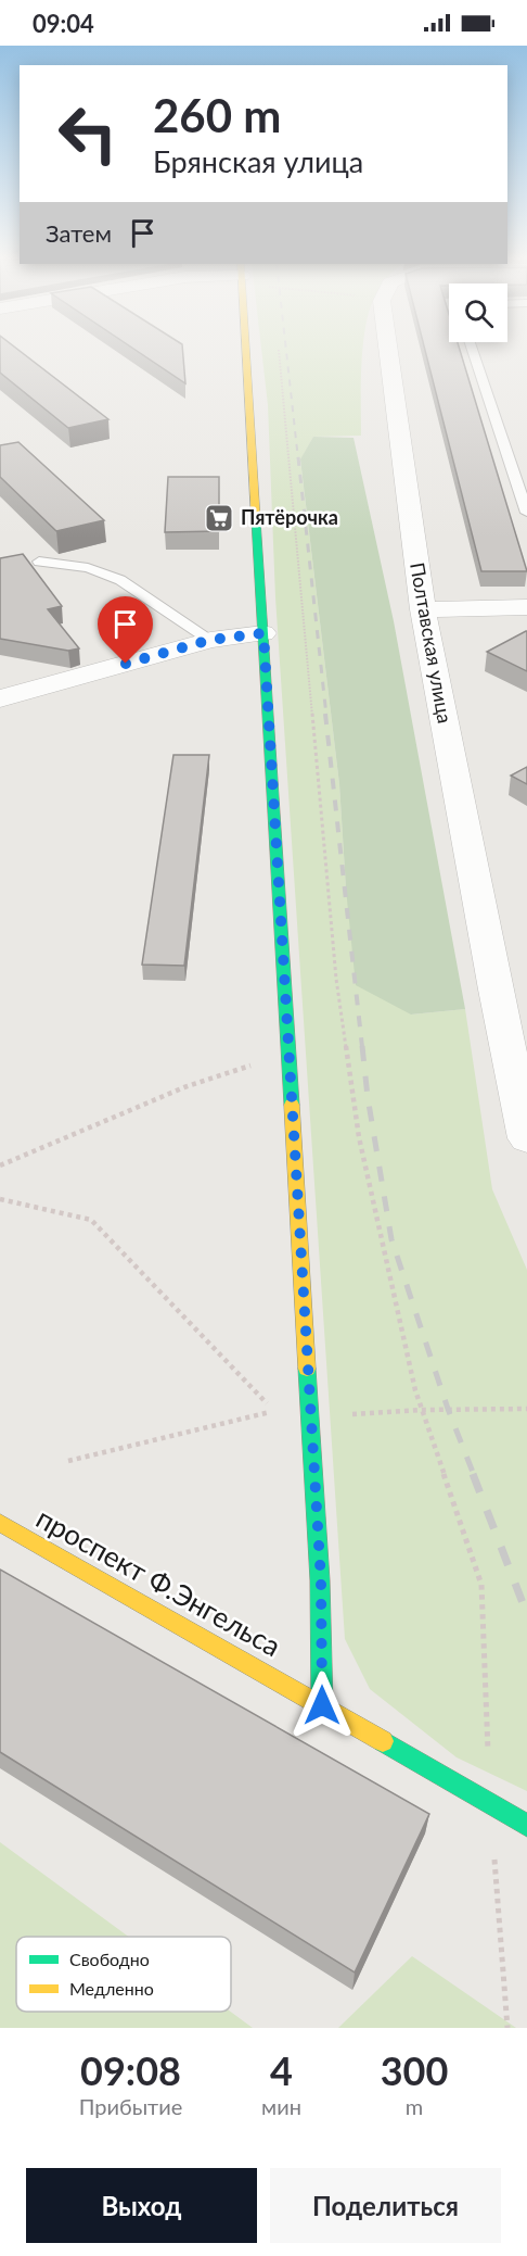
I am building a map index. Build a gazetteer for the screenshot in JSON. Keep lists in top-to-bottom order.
{
  "streets": {
    "street": ["Полтавская улица", "проспект Ф.Энгельса"]
  },
  "places": {
    "supermarket": ["Пятёрочка"]
  },
  "legend": ["Свободно", "Медленно"],
  "page": {
    "status": "09:04",
    "turn": ["260 m", "Брянская улица"],
    "then": "Затем",
    "eta": [
      "09:08",
      "Прибытие",
      "4",
      "мин",
      "300",
      "m"
    ],
    "buttons": ["Выход", "Поделиться"]
  }
}
